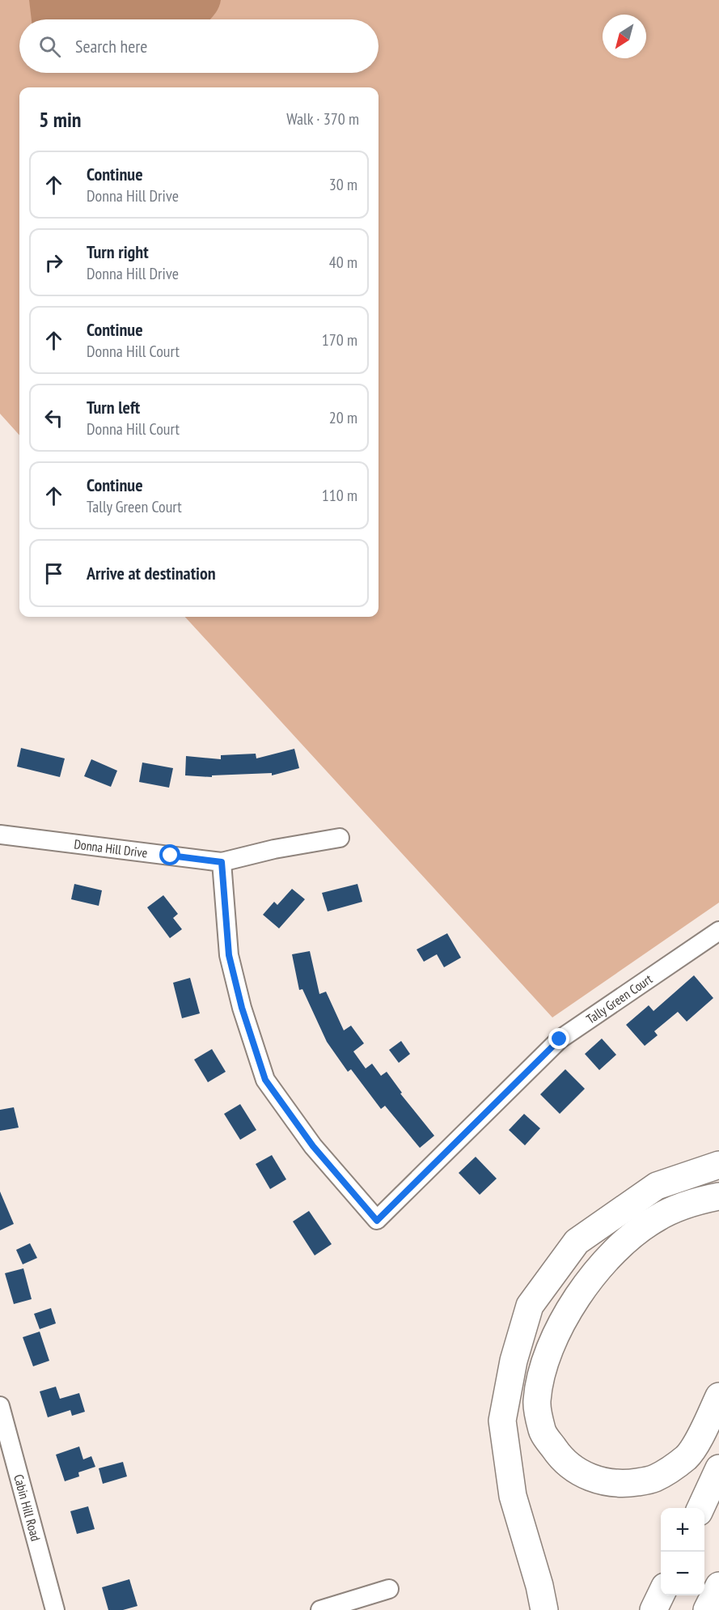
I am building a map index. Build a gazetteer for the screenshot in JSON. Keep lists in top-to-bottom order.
{
  "streets": {
    "street": ["Donna Hill Drive", "Tally Green Court", "Cabin Hill Road"]
  },
  "crossings": [
    ["Donna Hill Drive", "Tally Green Court"]
  ],
  "north": "bottom left",
  "page": {
    "search": "Search here",
    "heading": ["5 min", "Walk · 370 m"],
    "list": [
      ["Continue", "Donna Hill Drive", "30 m"],
      ["Turn right", "Donna Hill Drive", "40 m"],
      ["Continue", "Donna Hill Court", "170 m"],
      ["Turn left", "Donna Hill Court", "20 m"],
      ["Continue", "Tally Green Court", "110 m"],
      "Arrive at destination"
    ],
    "map_buttons": ["+", "−"]
  }
}
